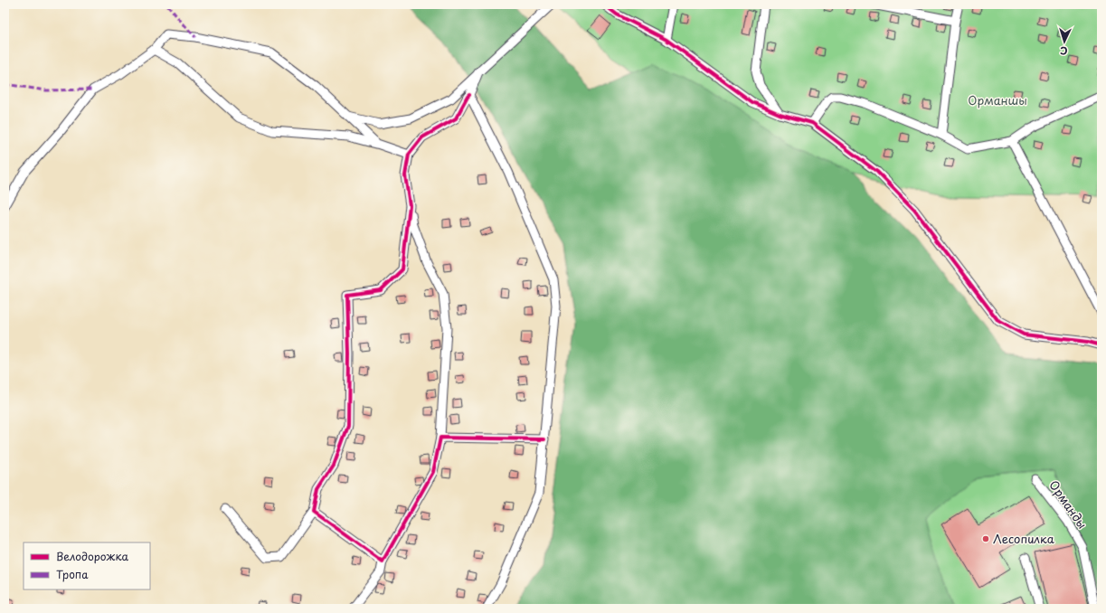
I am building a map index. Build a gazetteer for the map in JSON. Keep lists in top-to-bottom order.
{
  "streets": {
    "street": ["Орманды"]
  },
  "parks": ["Орманшы"],
  "places": ["Лесопилка"],
  "legend": ["Велодорожка", "Тропа"],
  "north": "bottom"
}
